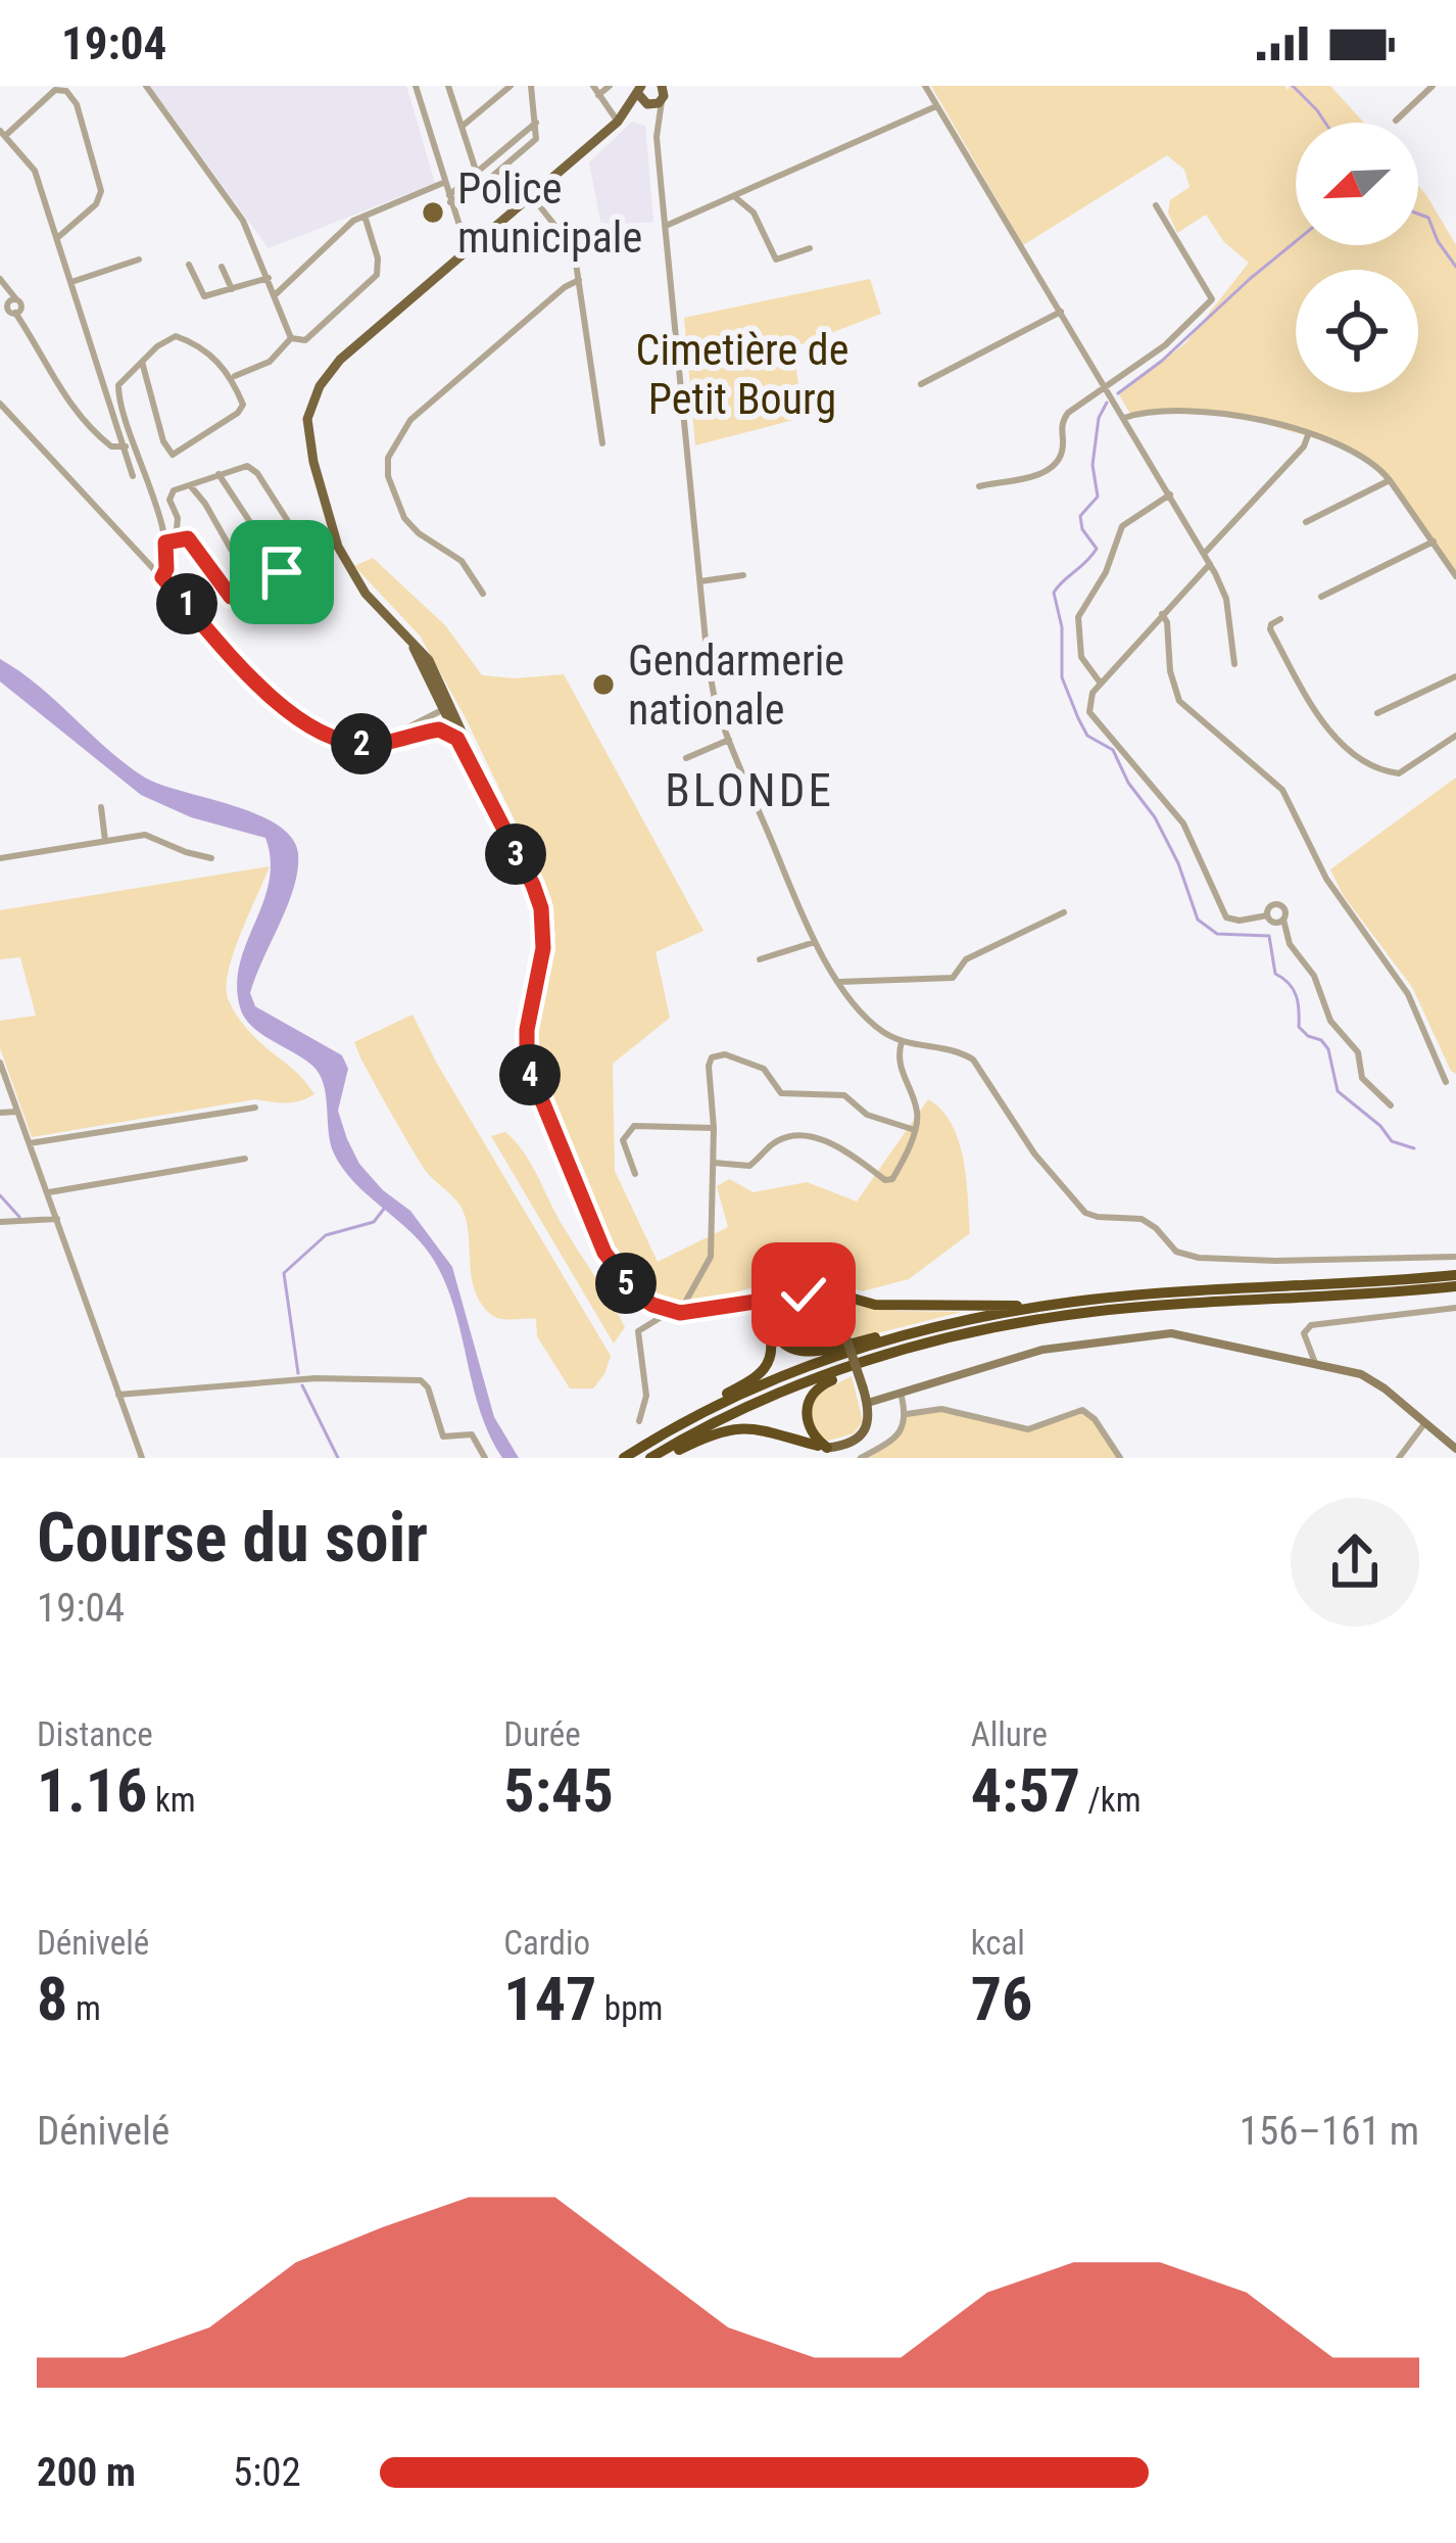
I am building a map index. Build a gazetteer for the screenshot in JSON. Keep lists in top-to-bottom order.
{
  "districts": ["BLONDE"],
  "parks": ["Cimetière de Petit Bourg"],
  "places": ["Police municipale", "Gendarmerie nationale"],
  "north": "bottom left",
  "page": {
    "status": "19:04",
    "pins": [
      "1",
      "2",
      "3",
      "4",
      "5"
    ],
    "heading": ["Course du soir", "19:04"],
    "stats": [
      ["Distance", "1.16 km"],
      ["Durée", "5:45"],
      ["Allure", "4:57 /km"],
      ["Dénivelé", "8 m"],
      ["Cardio", "147 bpm"],
      ["kcal", "76"]
    ],
    "chart": ["Dénivelé", "156–161 m"],
    "list": [
      {
        "name": "200 m",
        "note": "5:02"
      }
    ]
  }
}
